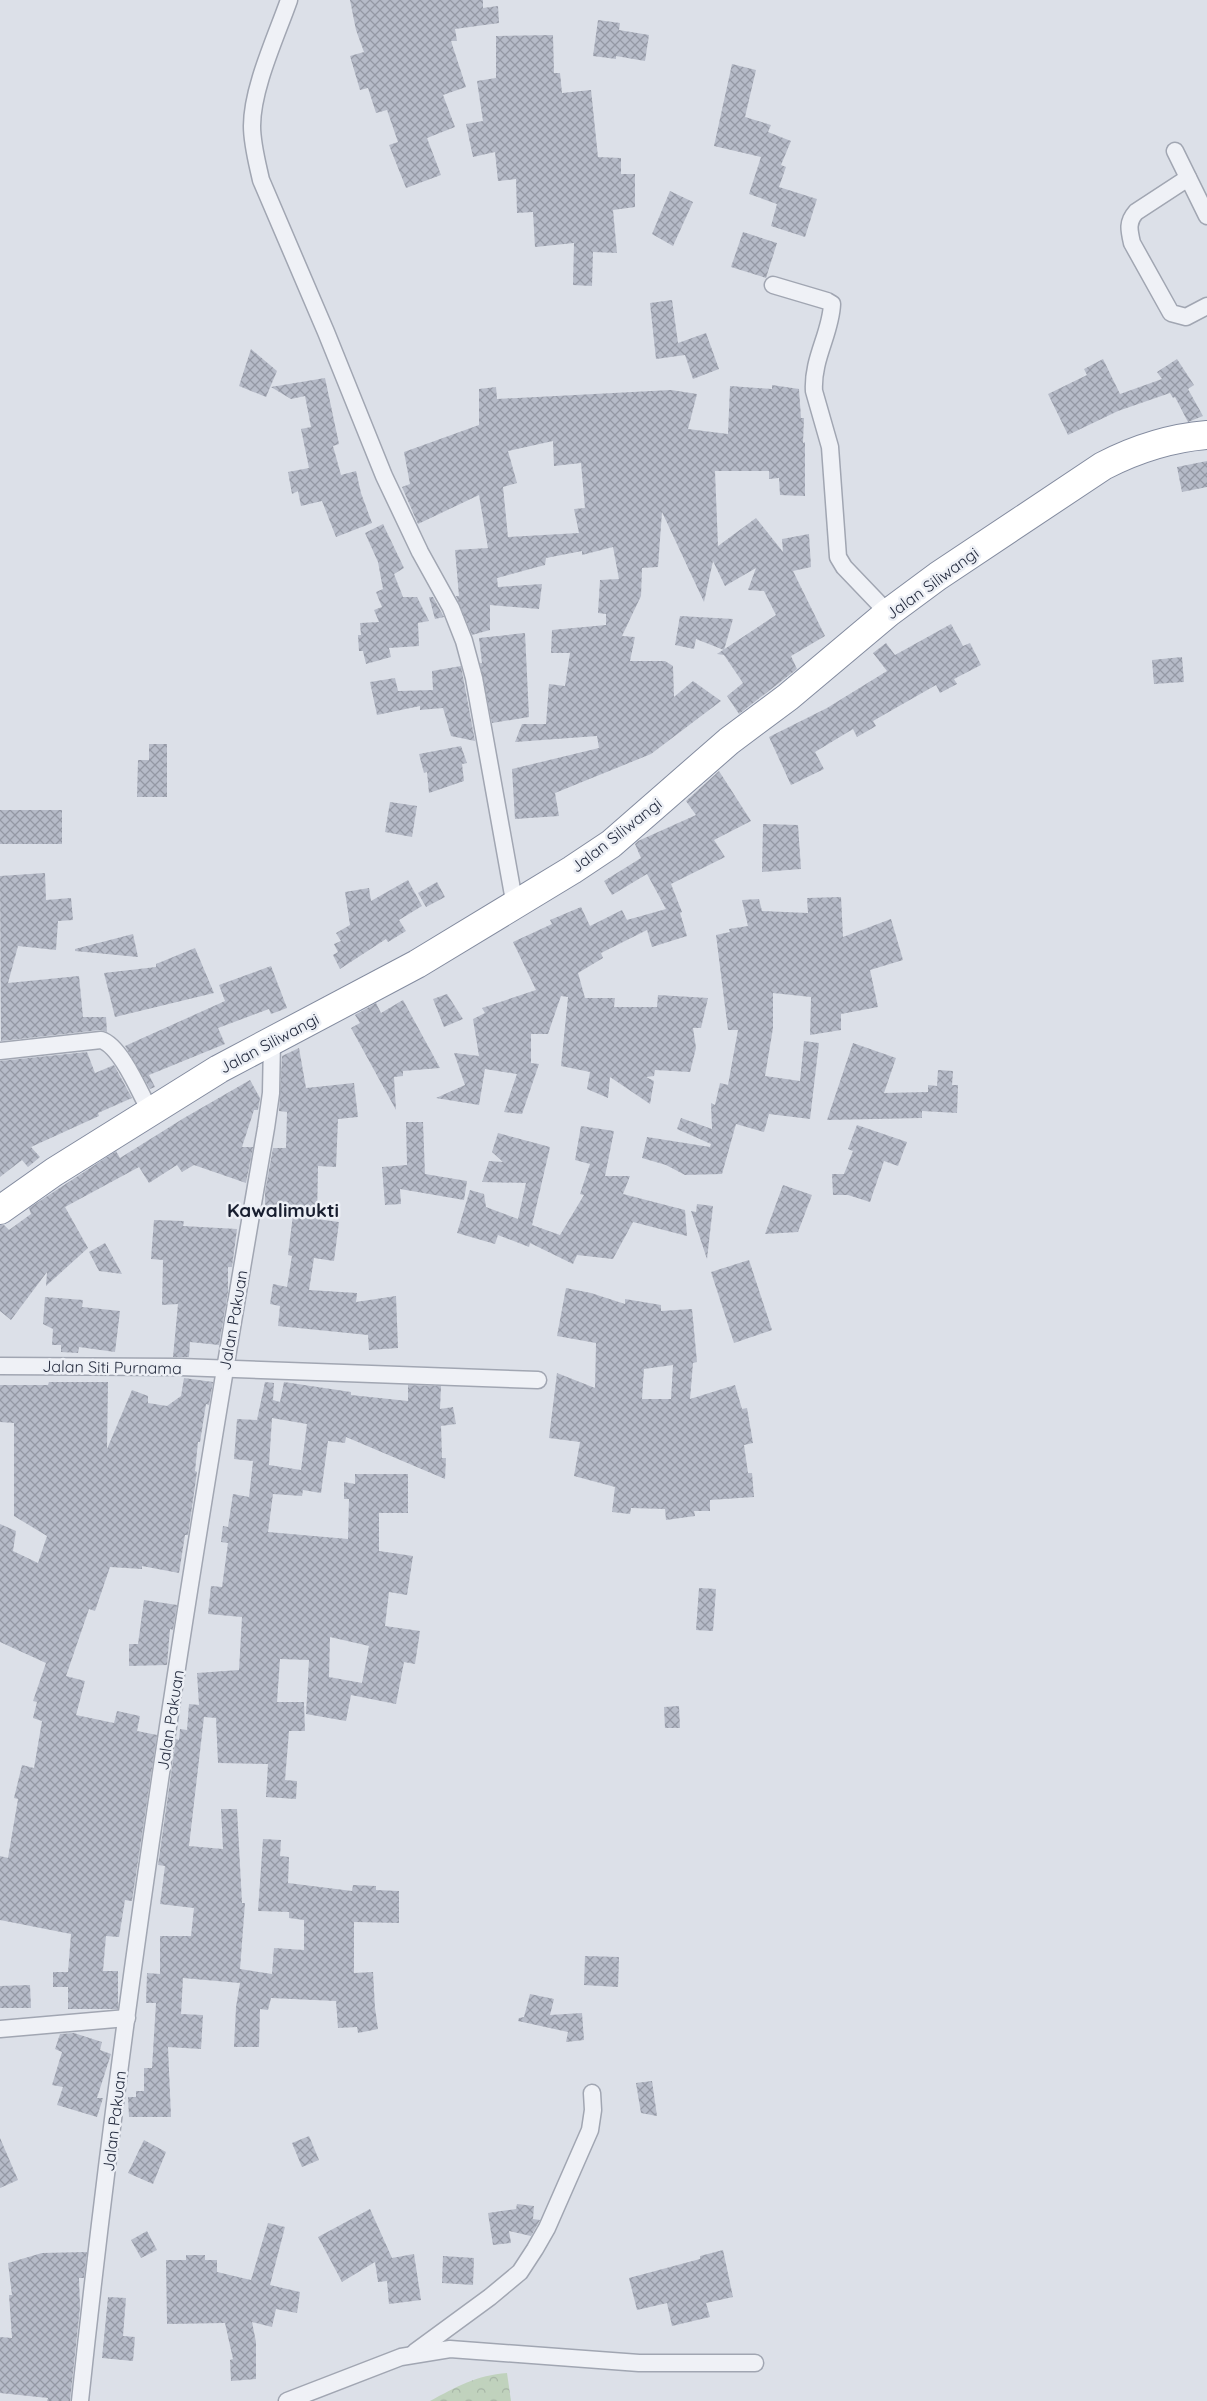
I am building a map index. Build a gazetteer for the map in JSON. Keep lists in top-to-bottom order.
{
  "streets": {
    "highway": ["Jalan Siliwangi"],
    "street": ["Jalan Pakuan", "Jalan Siti Purnama"]
  },
  "crossings": [
    ["Jalan Siliwangi", "Jalan Pakuan"],
    ["Jalan Pakuan", "Jalan Siti Purnama"]
  ],
  "districts": ["Kawalimukti"]
}
